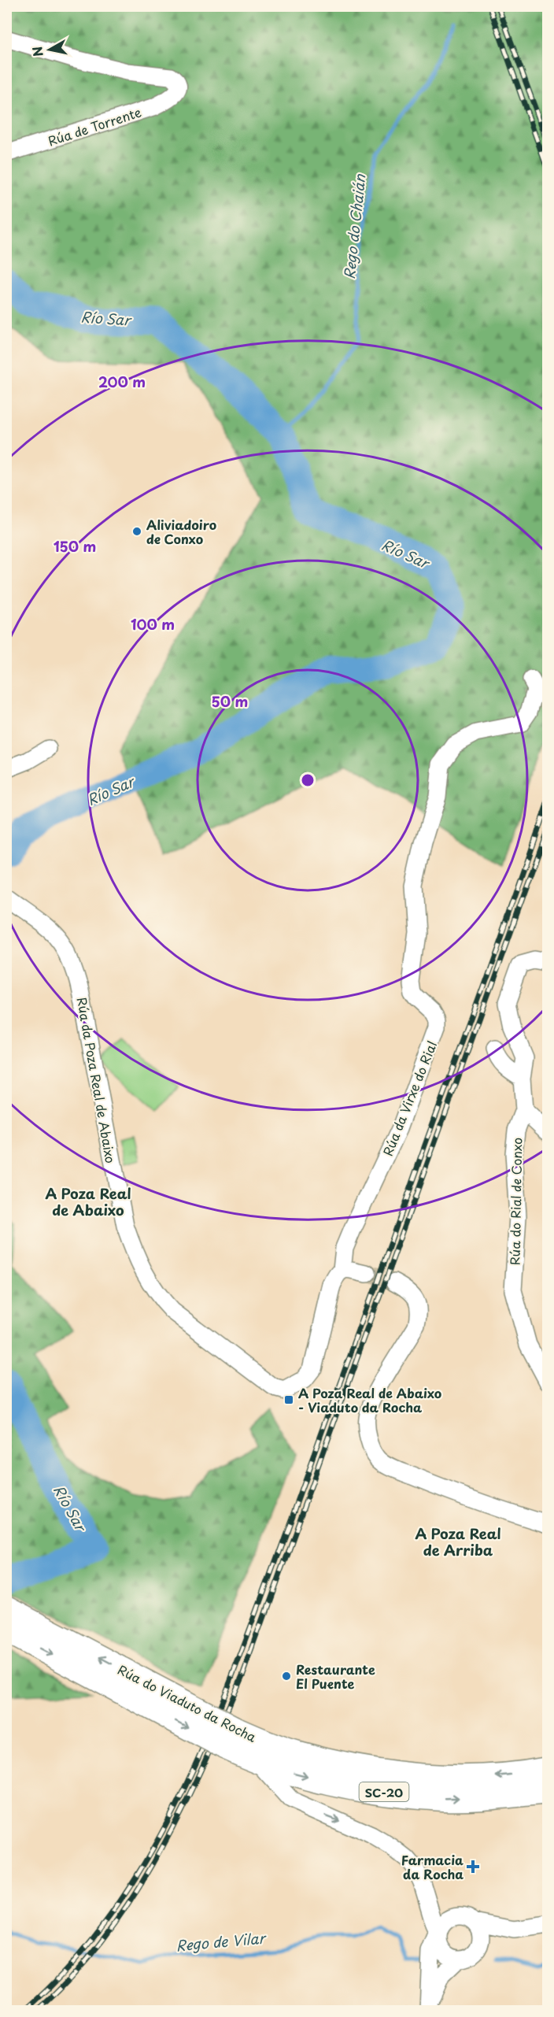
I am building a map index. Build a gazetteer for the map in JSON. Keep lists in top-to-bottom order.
{
  "streets": {
    "highway": ["Rúa do Viaduto da Rocha", "SC-20"],
    "street": [
      "Rúa de Torrente",
      "Rúa da Poza Real de Abaixo",
      "Rúa da Virxe do Rial",
      "Rúa do Rial de Conxo"
    ]
  },
  "crossings": [
    ["Rúa da Poza Real de Abaixo", "Rúa da Virxe do Rial"]
  ],
  "districts": ["A Poza Real de Abaixo", "A Poza Real de Arriba"],
  "water": ["Rego do Chaián", "Río Sar", "Rego de Vilar"],
  "places": {
    "other": ["Aliviadoiro de Conxo", "Restaurante El Puente"],
    "transit": ["A Poza Real de Abaixo - Viaduto da Rocha"],
    "health": ["Farmacia da Rocha"]
  },
  "north": "left",
  "rings": [
    "200 m",
    "150 m",
    "100 m",
    "50 m"
  ]
}
